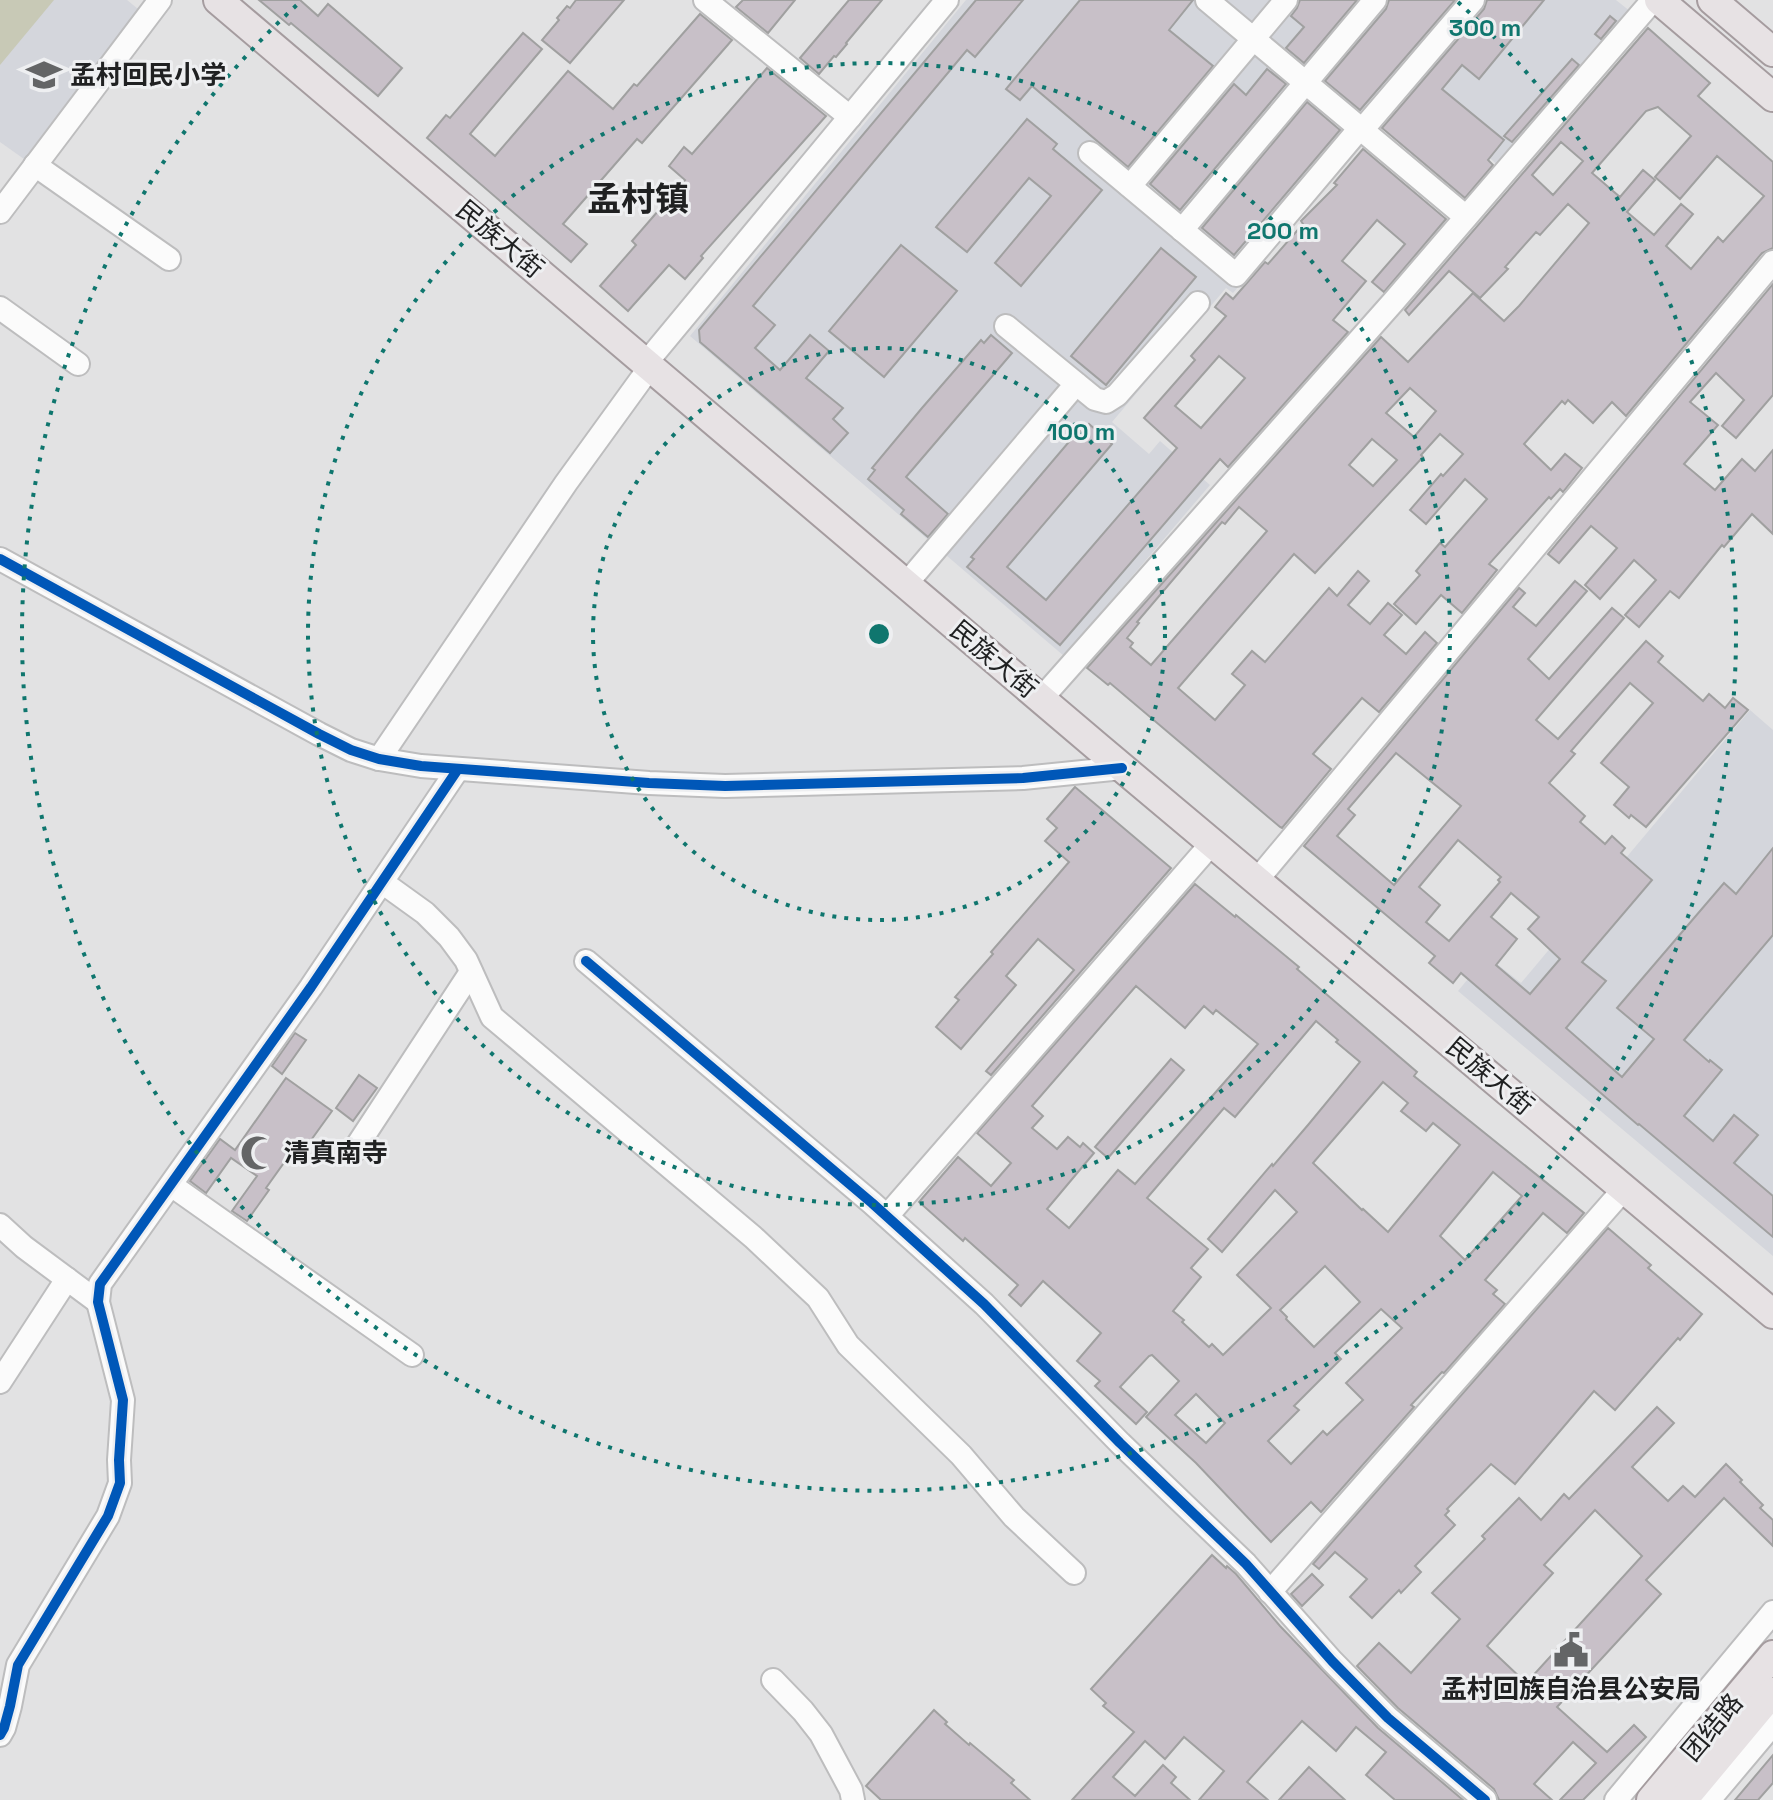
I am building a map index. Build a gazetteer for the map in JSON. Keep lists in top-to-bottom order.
{
  "streets": {
    "main road": ["民族大街", "团结路"]
  },
  "districts": ["孟村镇"],
  "places": {
    "school or university": ["孟村回民小学"],
    "mosque": ["清真南寺"],
    "public building": ["孟村回族自治县公安局"]
  },
  "rings": ["300 m", "200 m", "100 m"]
}
